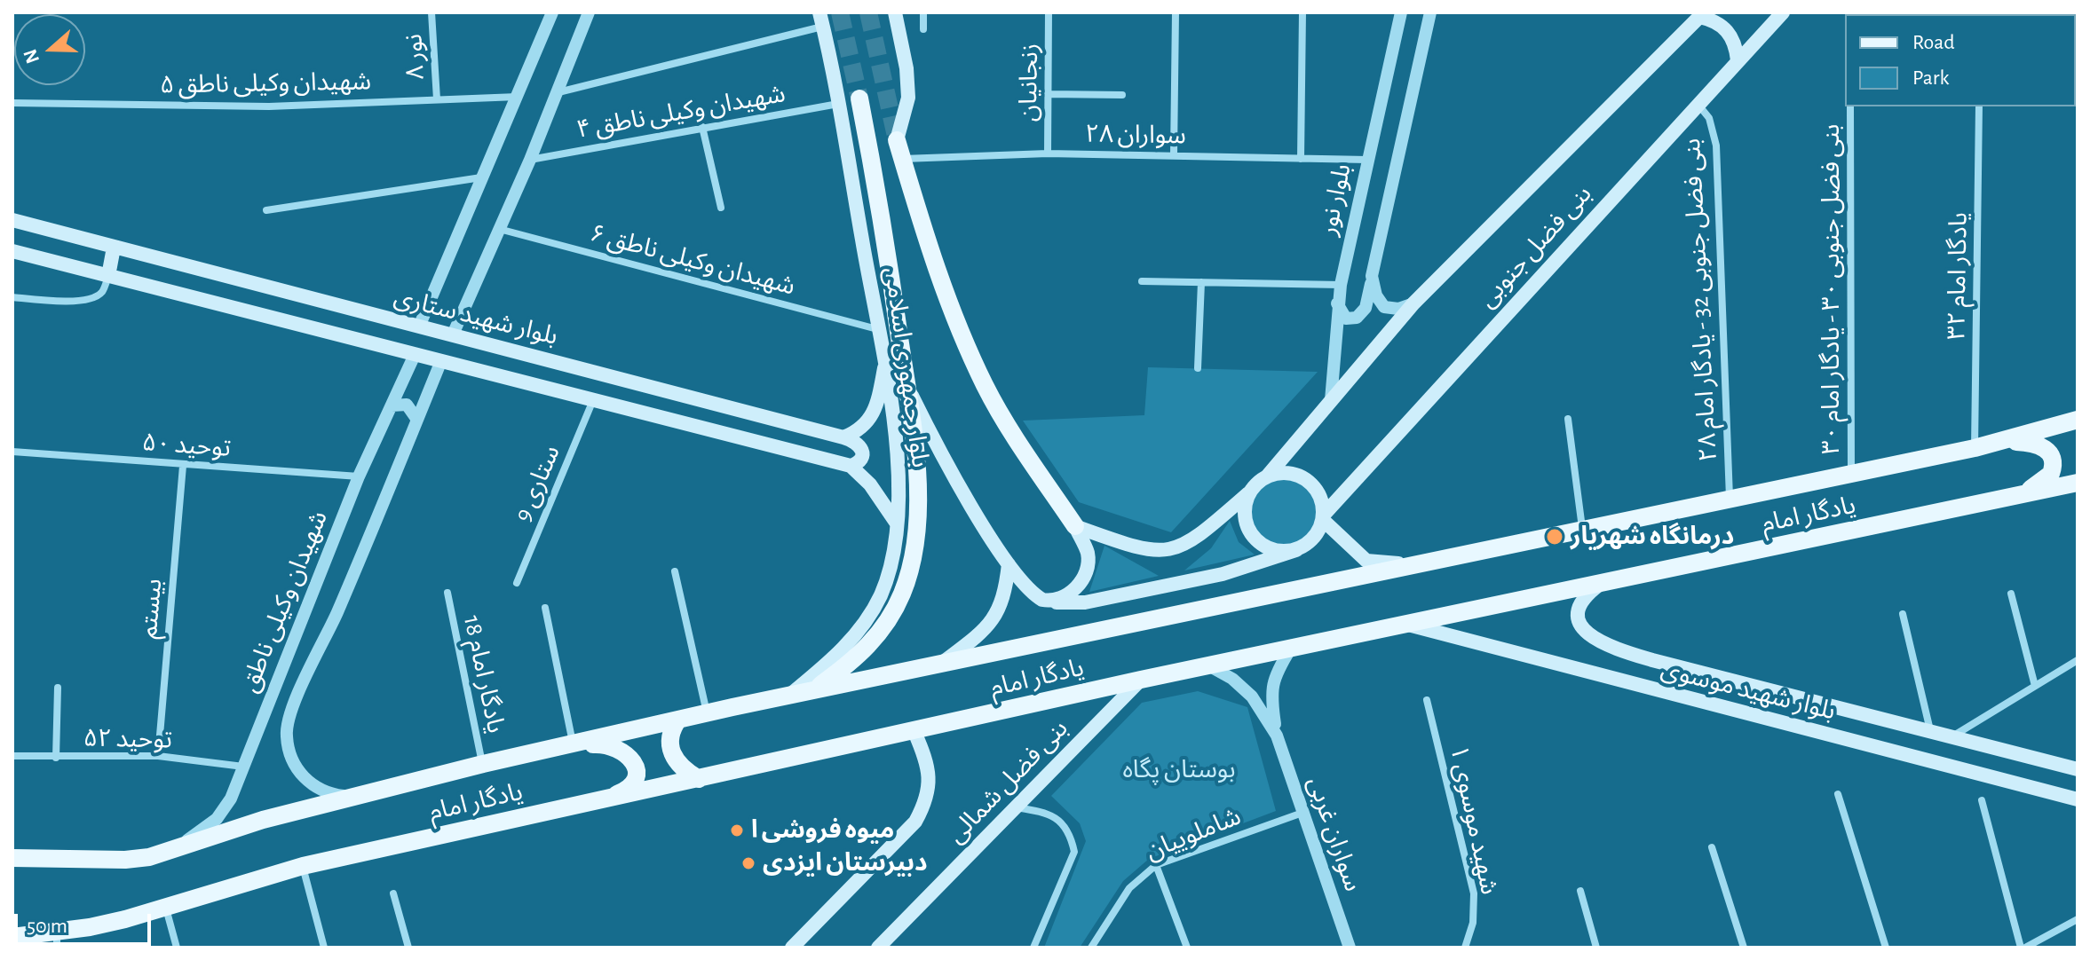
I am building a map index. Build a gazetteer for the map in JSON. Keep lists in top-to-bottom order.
{
  "streets": {
    "main road": [
      "بنی فضل جنوبی",
      "بلوار شهید ستاری",
      "بلوار جمهوری اسلامی",
      "یادگار امام",
      "بلوار شهید موسوی",
      "بنی فضل شمالی"
    ],
    "street": [
      "نور ۸",
      "زنجانیان",
      "شهیدان وکیلی ناطق ۵",
      "شهیدان وکیلی ناطق ۴",
      "سواران ۲۸",
      "بلوار نور",
      "شهیدان وکیلی ناطق ۶",
      "یادگار امام ۳۲",
      "بنی فضل جنوبی ۳۰ - یادگار امام ۳۰",
      "بنی فضل جنوبی 32 - یادگار امام ۲۸",
      "توحید ۵۰",
      "ستاری 9",
      "شهیدان وکیلی ناطق",
      "بیستم",
      "یادگار امام 18",
      "توحید ۵۲",
      "شهید موسوی ۱",
      "شاملوییان",
      "سواران غربی"
    ]
  },
  "crossings": [
    ["نور ۸", "شهیدان وکیلی ناطق ۵"],
    ["زنجانیان", "سواران ۲۸"],
    ["شهیدان وکیلی ناطق ۴", "بلوار جمهوری اسلامی"],
    ["سواران ۲۸", "بلوار نور"],
    ["سواران ۲۸", "بلوار جمهوری اسلامی"],
    ["بلوار نور", "بنی فضل جنوبی"],
    ["بنی فضل جنوبی", "بنی فضل جنوبی 32 - یادگار امام ۲۸"],
    ["شهیدان وکیلی ناطق ۶", "بلوار جمهوری اسلامی"],
    ["یادگار امام ۳۲", "یادگار امام"],
    ["بنی فضل جنوبی ۳۰ - یادگار امام ۳۰", "یادگار امام"],
    ["بنی فضل جنوبی 32 - یادگار امام ۲۸", "یادگار امام"],
    ["بلوار جمهوری اسلامی", "یادگار امام"],
    ["توحید ۵۰", "شهیدان وکیلی ناطق"],
    ["توحید ۵۰", "بیستم"],
    ["یادگار امام", "شهیدان وکیلی ناطق"],
    ["یادگار امام", "یادگار امام 18"],
    ["یادگار امام", "بلوار شهید موسوی"],
    ["یادگار امام", "بنی فضل شمالی"],
    ["شهیدان وکیلی ناطق", "توحید ۵۲"],
    ["بیستم", "توحید ۵۲"],
    ["شاملوییان", "سواران غربی"]
  ],
  "parks": ["بوستان پگاه"],
  "places": ["درمانگاه شهریار", "میوه فروشی ا", "دبیرستان ایزدی"],
  "legend": ["Road", "Park"],
  "scale_bar": "50 m",
  "north": "left"
}
